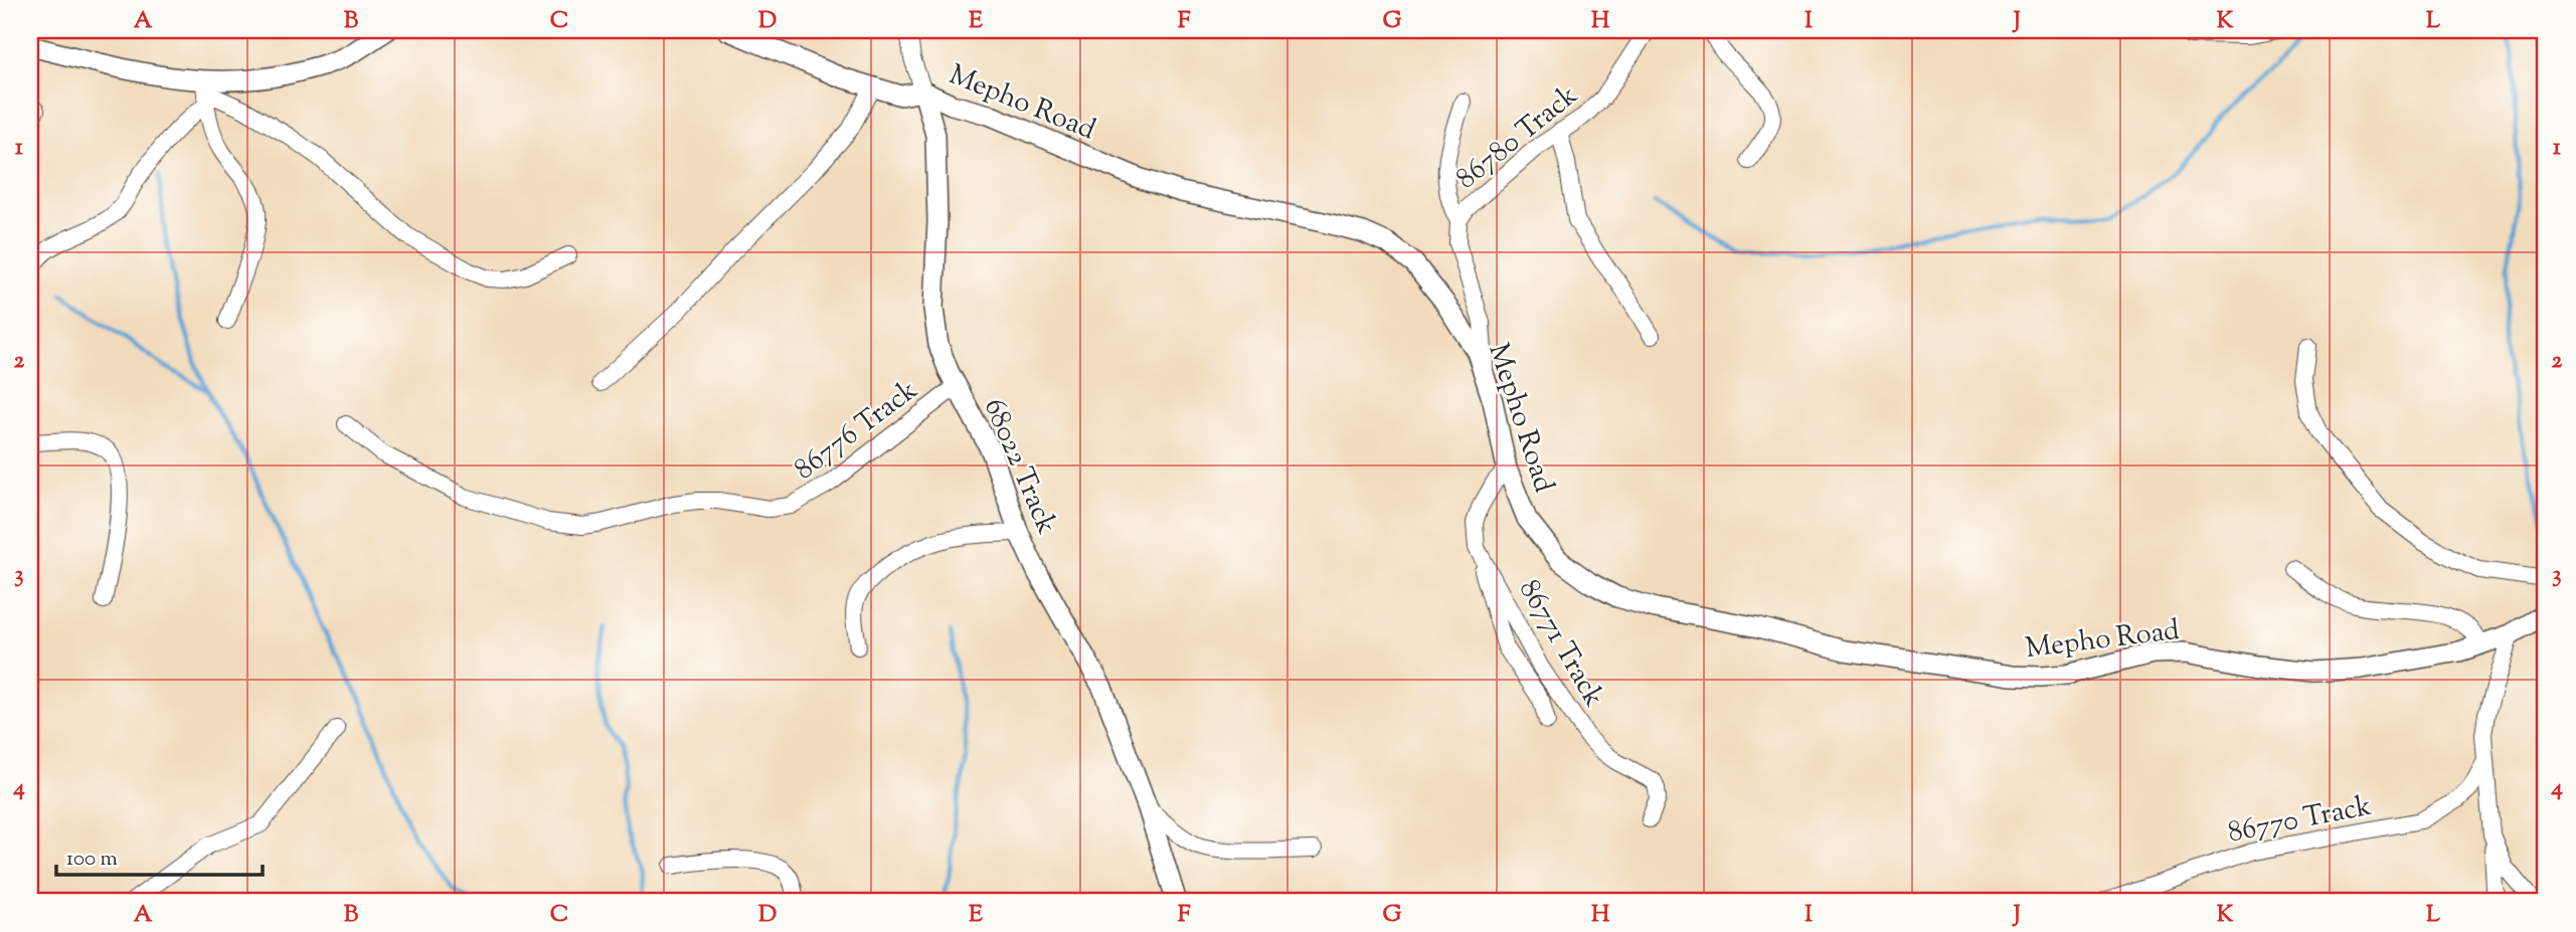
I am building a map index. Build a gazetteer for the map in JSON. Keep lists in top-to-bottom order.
{
  "streets": {
    "street": [
      "Mepho Road",
      "86780 Track",
      "86776 Track",
      "68022 Track",
      "86771 Track",
      "86770 Track"
    ]
  },
  "crossings": [
    ["Mepho Road", "86780 Track"],
    ["Mepho Road", "68022 Track"],
    ["86776 Track", "68022 Track"]
  ],
  "scale_bar": "100 m",
  "grid": {
    "columns": [
      "A",
      "B",
      "C",
      "D",
      "E",
      "F",
      "G",
      "H",
      "I",
      "J",
      "K",
      "L"
    ],
    "rows": [
      "1",
      "2",
      "3",
      "4"
    ]
  }
}
